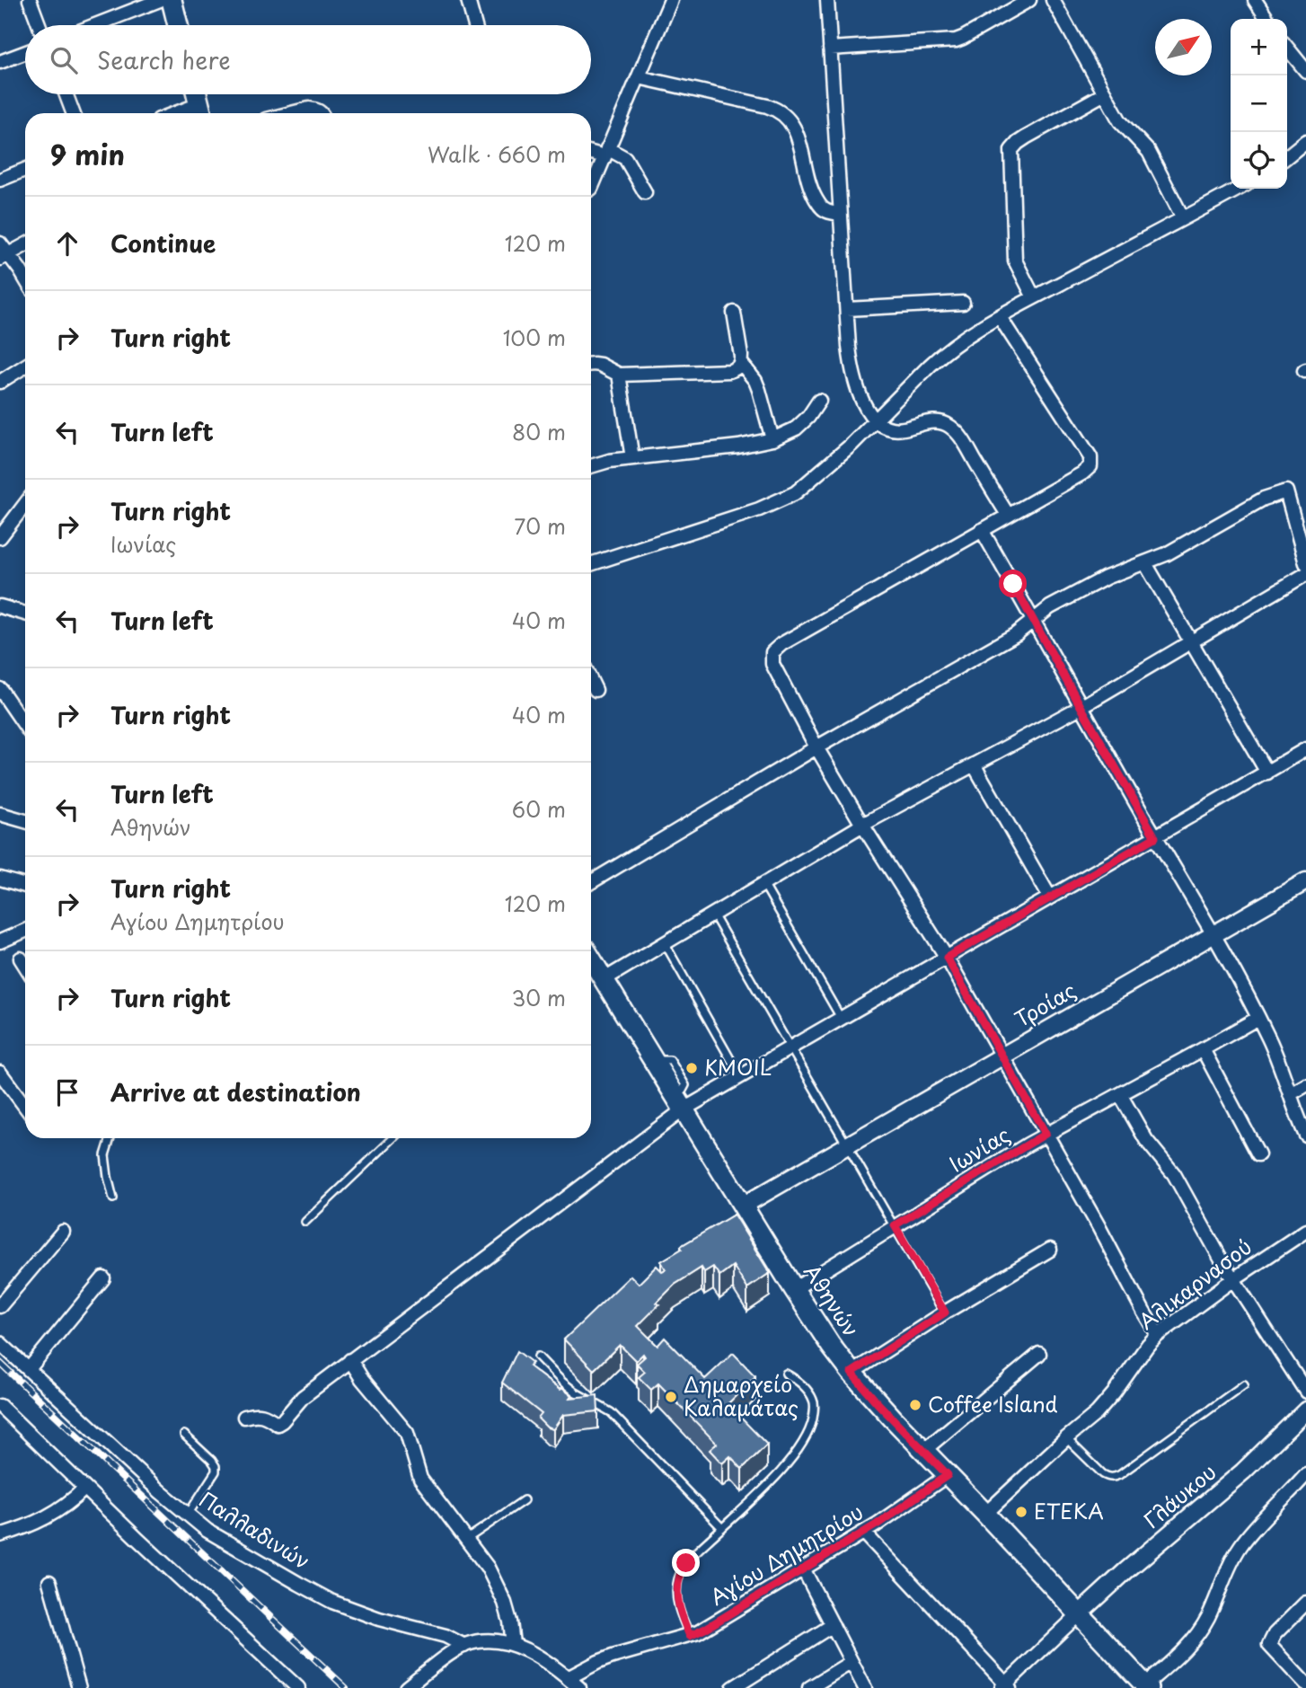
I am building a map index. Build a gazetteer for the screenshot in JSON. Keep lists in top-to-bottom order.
{
  "streets": {
    "main road": ["Αθηνών"],
    "street": [
      "Τροίας",
      "Ιωνίας",
      "Αλικαρνασού",
      "Γλάυκου",
      "Παλλαδινών",
      "Αγίου Δημητρίου"
    ]
  },
  "crossings": [
    ["Τροίας", "Αθηνών"],
    ["Ιωνίας", "Αθηνών"],
    ["Αλικαρνασού", "Αθηνών"],
    ["Αθηνών", "Γλάυκου"],
    ["Αθηνών", "Αγίου Δημητρίου"]
  ],
  "places": [
    "KMOIL",
    "Δημαρχείο Καλαμάτας",
    "Coffee Island",
    "ΕΤΕΚΑ"
  ],
  "north": "top right",
  "page": {
    "map_buttons": ["+", "−"],
    "search": "Search here",
    "heading": ["9 min", "Walk · 660 m"],
    "list": [
      ["Continue", "120 m"],
      ["Turn right", "100 m"],
      ["Turn left", "80 m"],
      ["Turn right", "Ιωνίας", "70 m"],
      ["Turn left", "40 m"],
      ["Turn right", "40 m"],
      ["Turn left", "Αθηνών", "60 m"],
      ["Turn right", "Αγίου Δημητρίου", "120 m"],
      ["Turn right", "30 m"],
      "Arrive at destination"
    ]
  }
}
